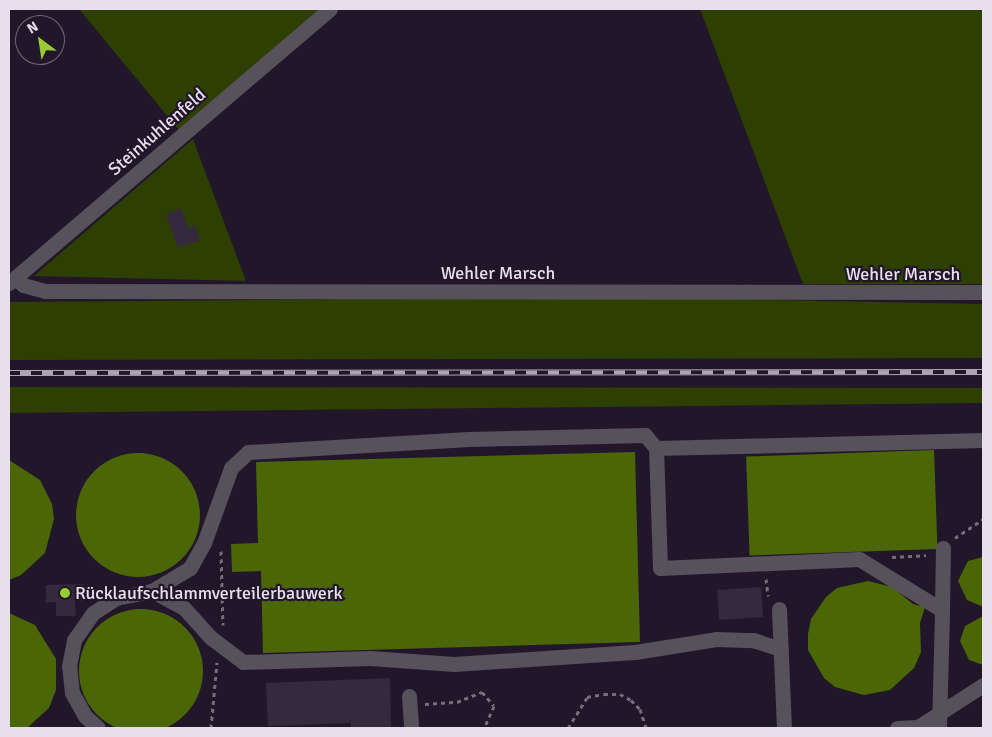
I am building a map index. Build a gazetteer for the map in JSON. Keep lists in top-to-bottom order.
{
  "streets": {
    "street": ["Steinkuhlenfeld", "Wehler Marsch"]
  },
  "crossings": [
    ["Steinkuhlenfeld", "Wehler Marsch"]
  ],
  "places": ["Rücklaufschlammverteilerbauwerk"],
  "north": "top left"
}
